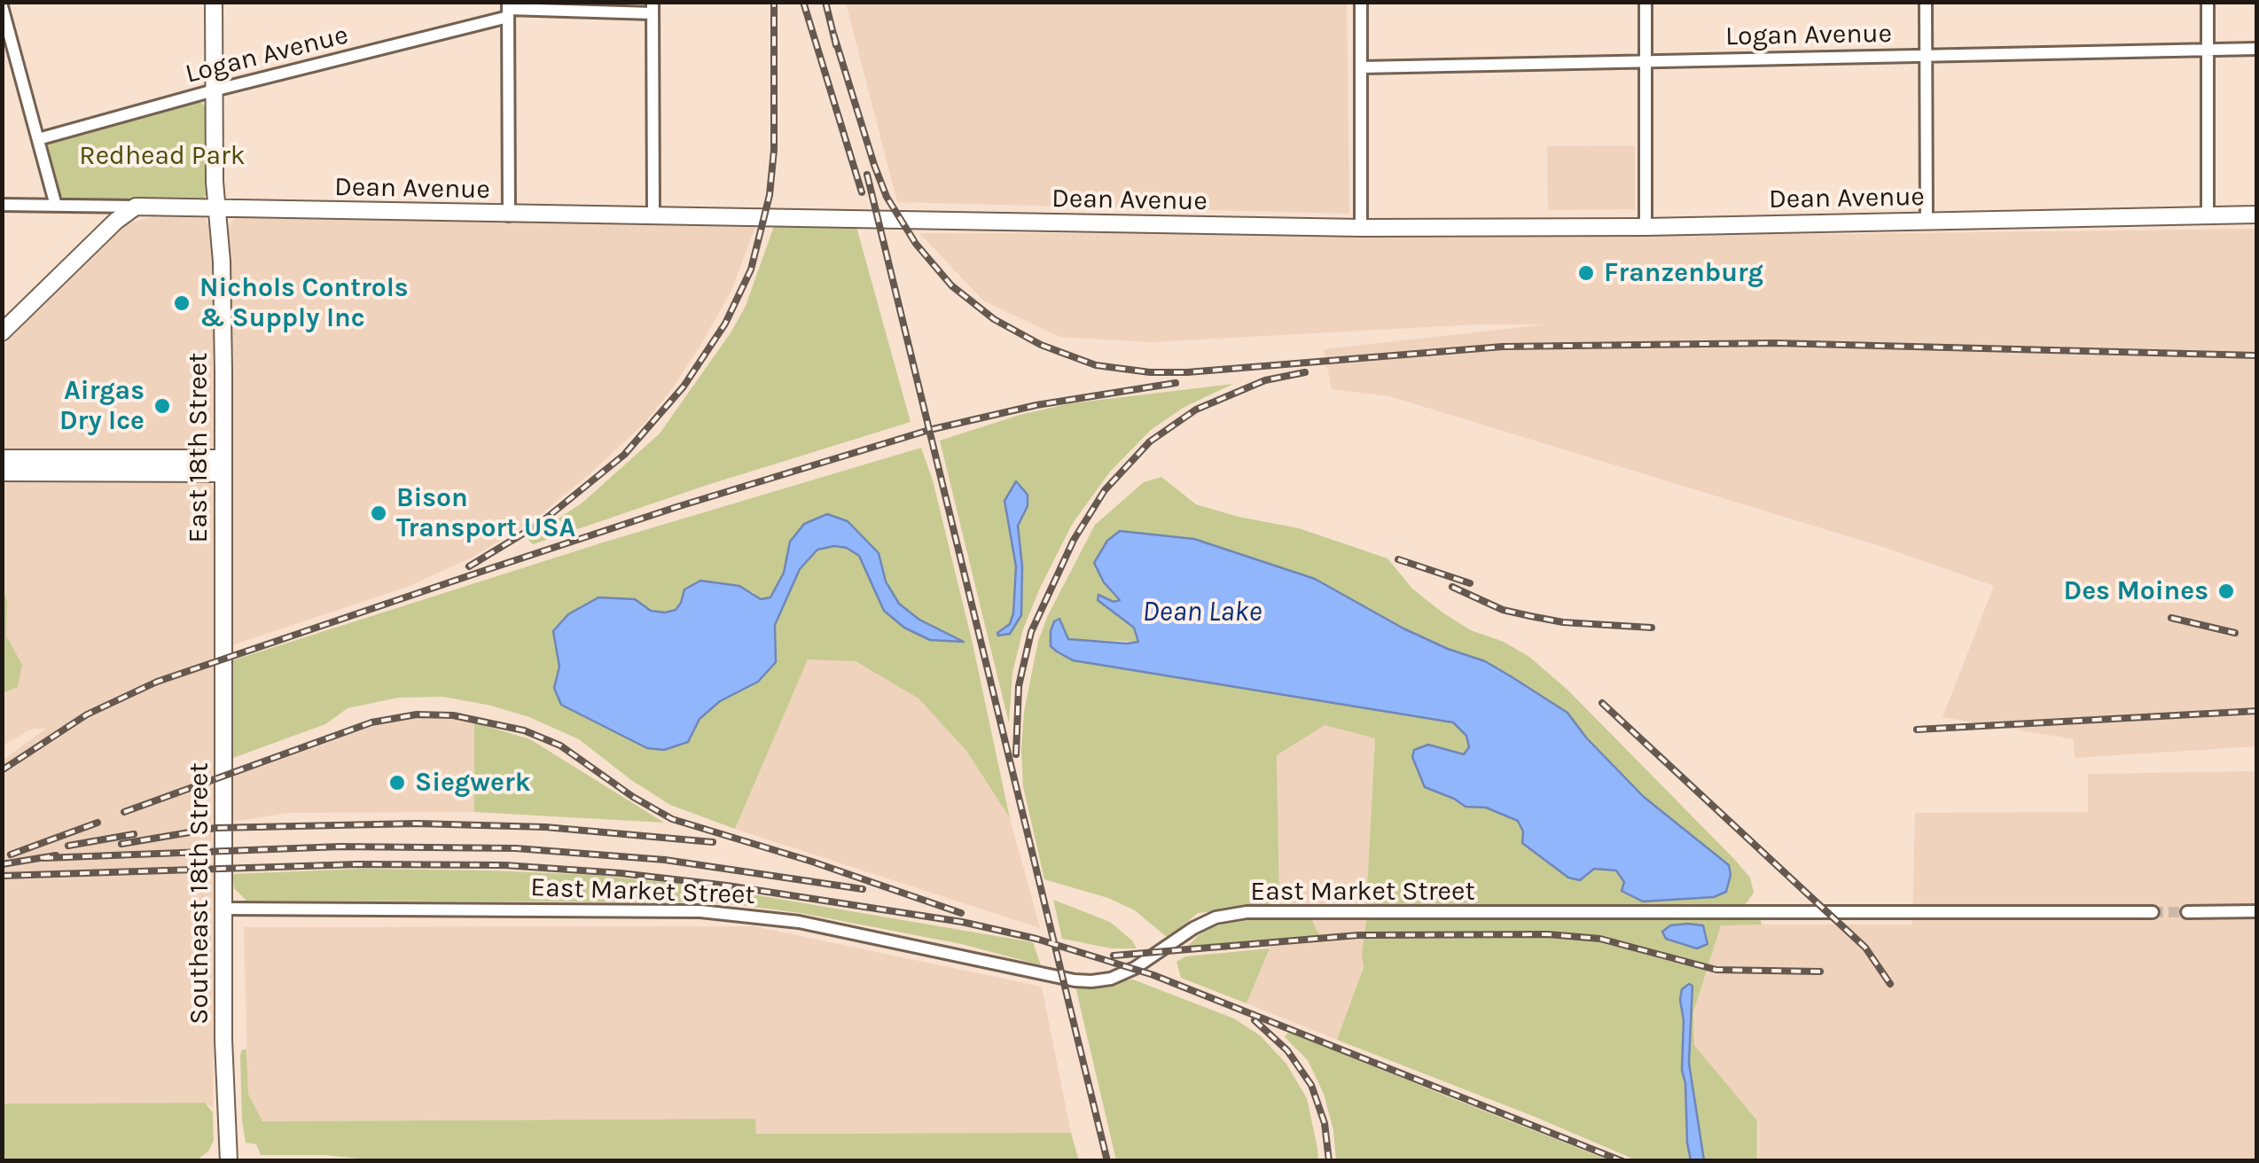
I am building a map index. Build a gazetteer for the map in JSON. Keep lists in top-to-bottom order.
{
  "streets": {
    "street": [
      "Logan Avenue",
      "Dean Avenue",
      "East 18th Street",
      "East Market Street",
      "Southeast 18th Street"
    ]
  },
  "crossings": [
    ["Logan Avenue", "East 18th Street"],
    ["Dean Avenue", "East 18th Street"],
    ["East 18th Street", "Southeast 18th Street"],
    ["East Market Street", "Southeast 18th Street"]
  ],
  "water": ["Dean Lake"],
  "parks": ["Redhead Park"],
  "places": [
    "Franzenburg",
    "Nichols Controls & Supply Inc",
    "Airgas Dry Ice",
    "Bison Transport USA",
    "Des Moines",
    "Siegwerk"
  ]
}
